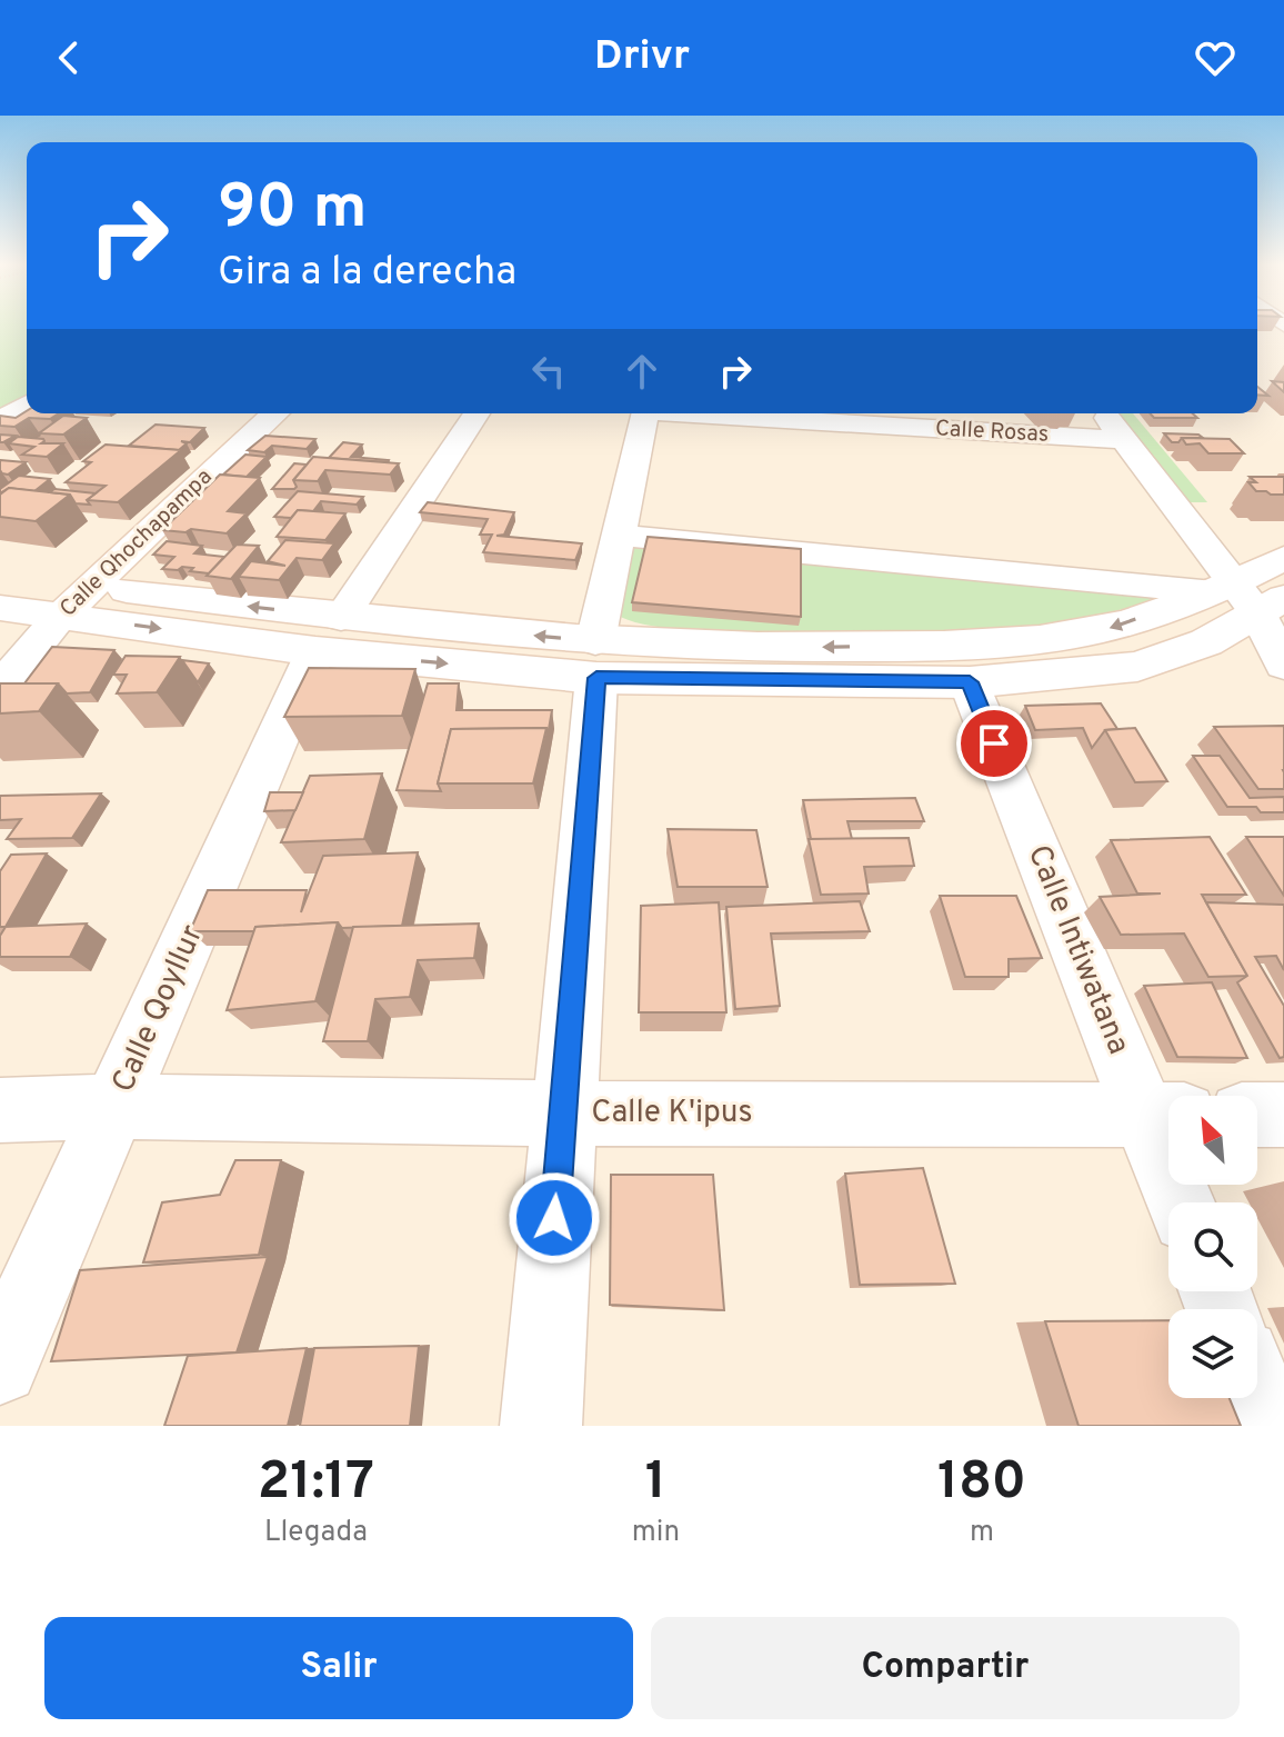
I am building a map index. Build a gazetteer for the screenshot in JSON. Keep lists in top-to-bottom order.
{
  "streets": {
    "main road": ["Calle Qhochapampa"],
    "street": [
      "Calle Rosas",
      "Calle Intiwatana",
      "Calle Qoyllur",
      "Calle K'ipus"
    ]
  },
  "crossings": [
    ["Calle Intiwatana", "Calle K'ipus"],
    ["Calle Qoyllur", "Calle K'ipus"]
  ],
  "north": "top left",
  "page": {
    "header": "Drivr",
    "turn": ["90 m", "Gira a la derecha"],
    "eta": [
      "21:17",
      "Llegada",
      "1",
      "min",
      "180",
      "m"
    ],
    "buttons": ["Salir", "Compartir"]
  }
}
